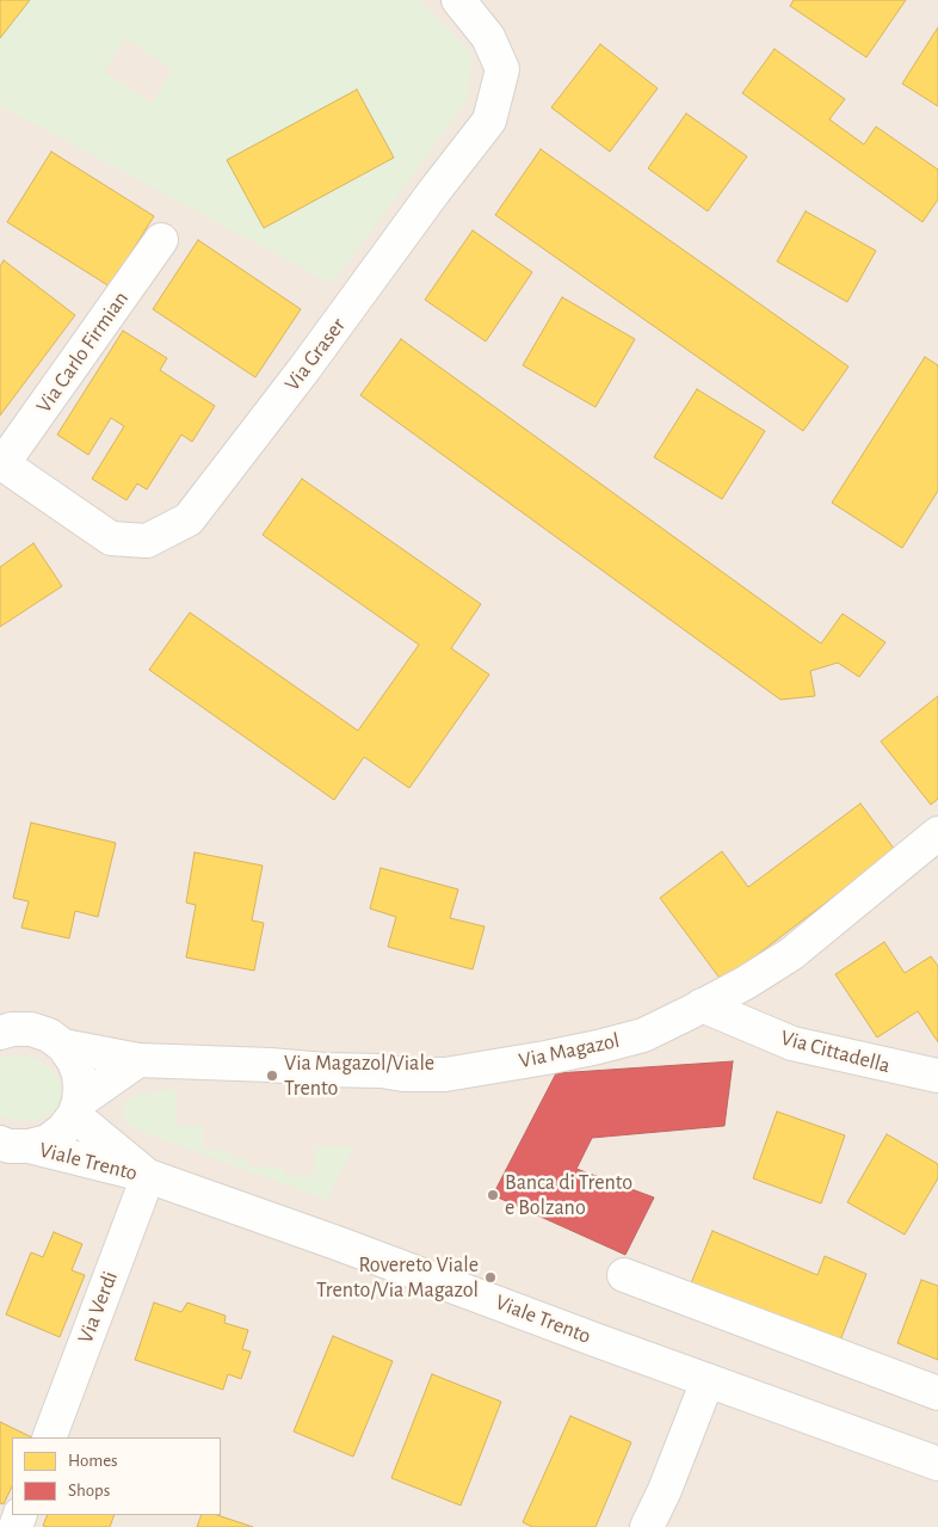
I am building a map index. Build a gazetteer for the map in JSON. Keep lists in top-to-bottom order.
{
  "streets": {
    "street": [
      "Via Carlo Firmian",
      "Via Graser",
      "Via Magazol",
      "Via Cittadella",
      "Viale Trento",
      "Via Verdi"
    ]
  },
  "crossings": [
    ["Via Carlo Firmian", "Via Graser"],
    ["Via Magazol", "Via Cittadella"],
    ["Viale Trento", "Via Verdi"]
  ],
  "places": ["Via Magazol/Viale Trento", "Banca di Trento e Bolzano", "Rovereto Viale Trento/Via Magazol"],
  "legend": ["Homes", "Shops"]
}
